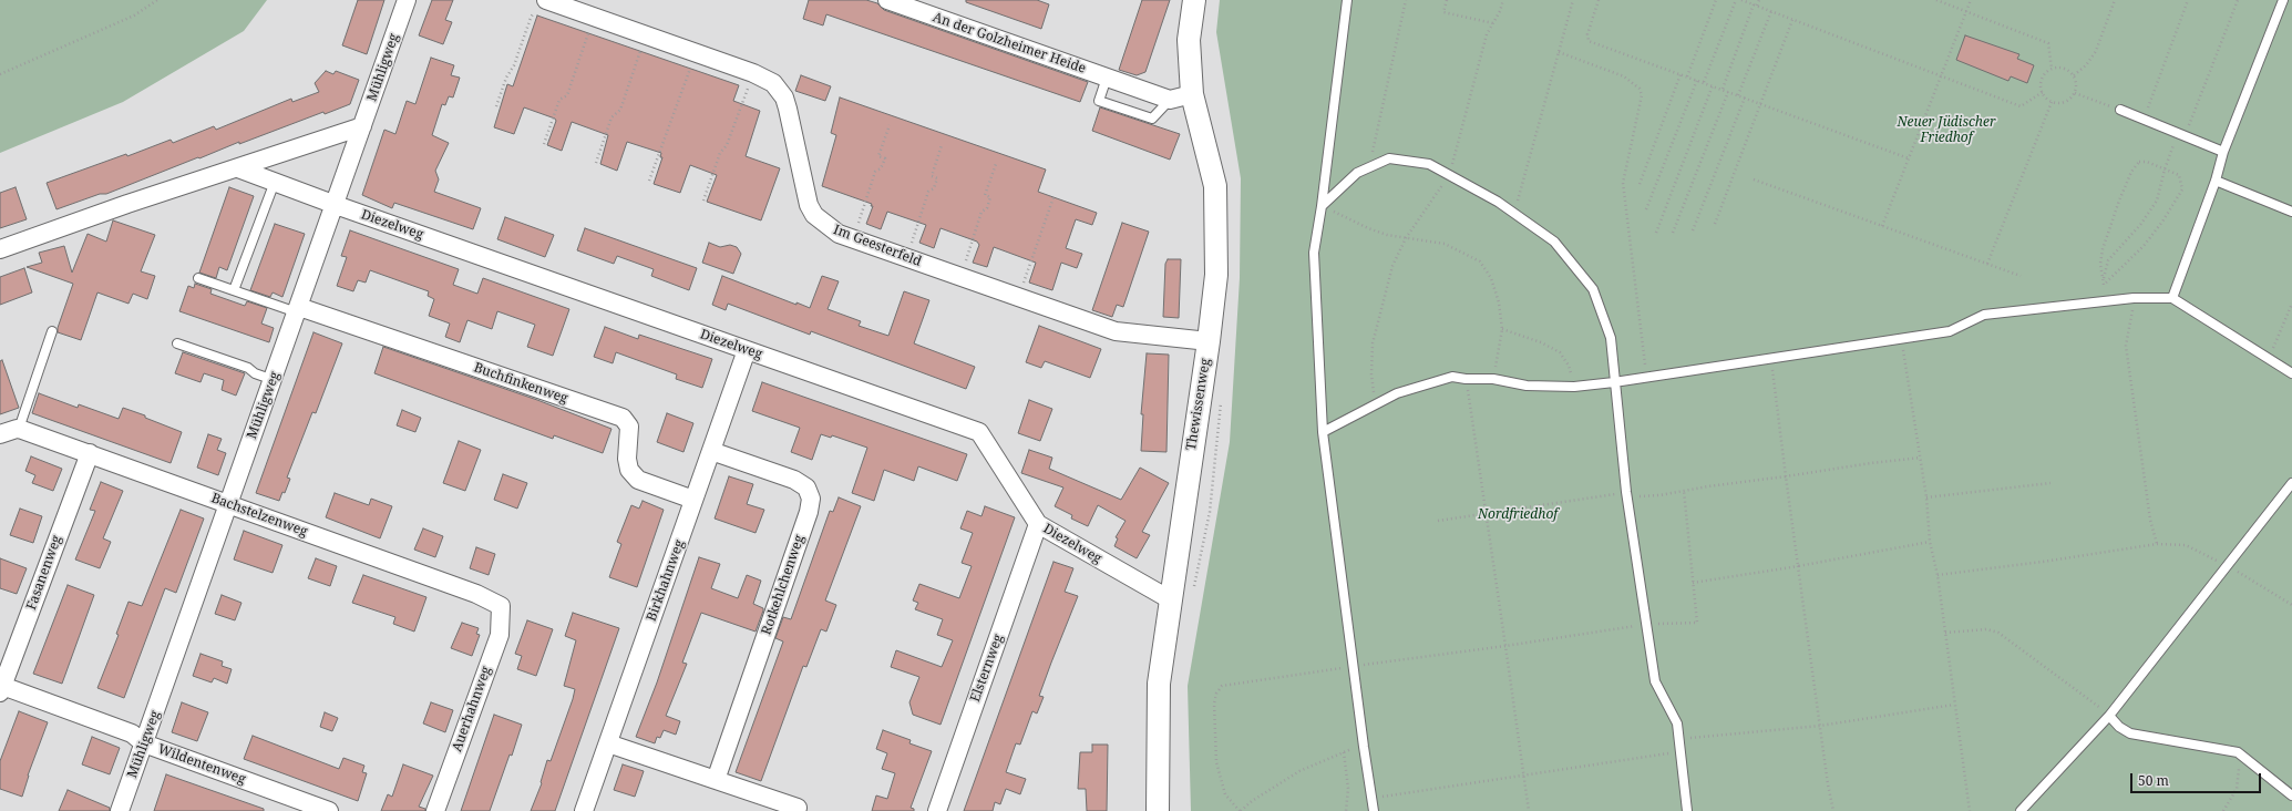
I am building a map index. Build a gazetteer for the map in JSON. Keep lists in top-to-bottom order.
{
  "streets": {
    "street": [
      "An der Golzheimer Heide",
      "Mühligweg",
      "Diezelweg",
      "Im Geesterfeld",
      "Buchfinkenweg",
      "Thewissenweg",
      "Bachstelzenweg",
      "Fasanenweg",
      "Birkhahnweg",
      "Rotkehlchenweg",
      "Elsternweg",
      "Auerhahnweg",
      "Wildentenweg"
    ]
  },
  "crossings": [
    ["Mühligweg", "Diezelweg"],
    ["Mühligweg", "Buchfinkenweg"],
    ["Mühligweg", "Bachstelzenweg"],
    ["Mühligweg", "Wildentenweg"],
    ["Diezelweg", "Thewissenweg"],
    ["Diezelweg", "Birkhahnweg"],
    ["Diezelweg", "Elsternweg"],
    ["Im Geesterfeld", "Thewissenweg"],
    ["Buchfinkenweg", "Birkhahnweg"],
    ["Bachstelzenweg", "Fasanenweg"],
    ["Bachstelzenweg", "Auerhahnweg"],
    ["Fasanenweg", "Wildentenweg"],
    ["Birkhahnweg", "Rotkehlchenweg"]
  ],
  "parks": ["Neuer Jüdischer Friedhof", "Nordfriedhof"],
  "scale_bar": "50 m"
}
